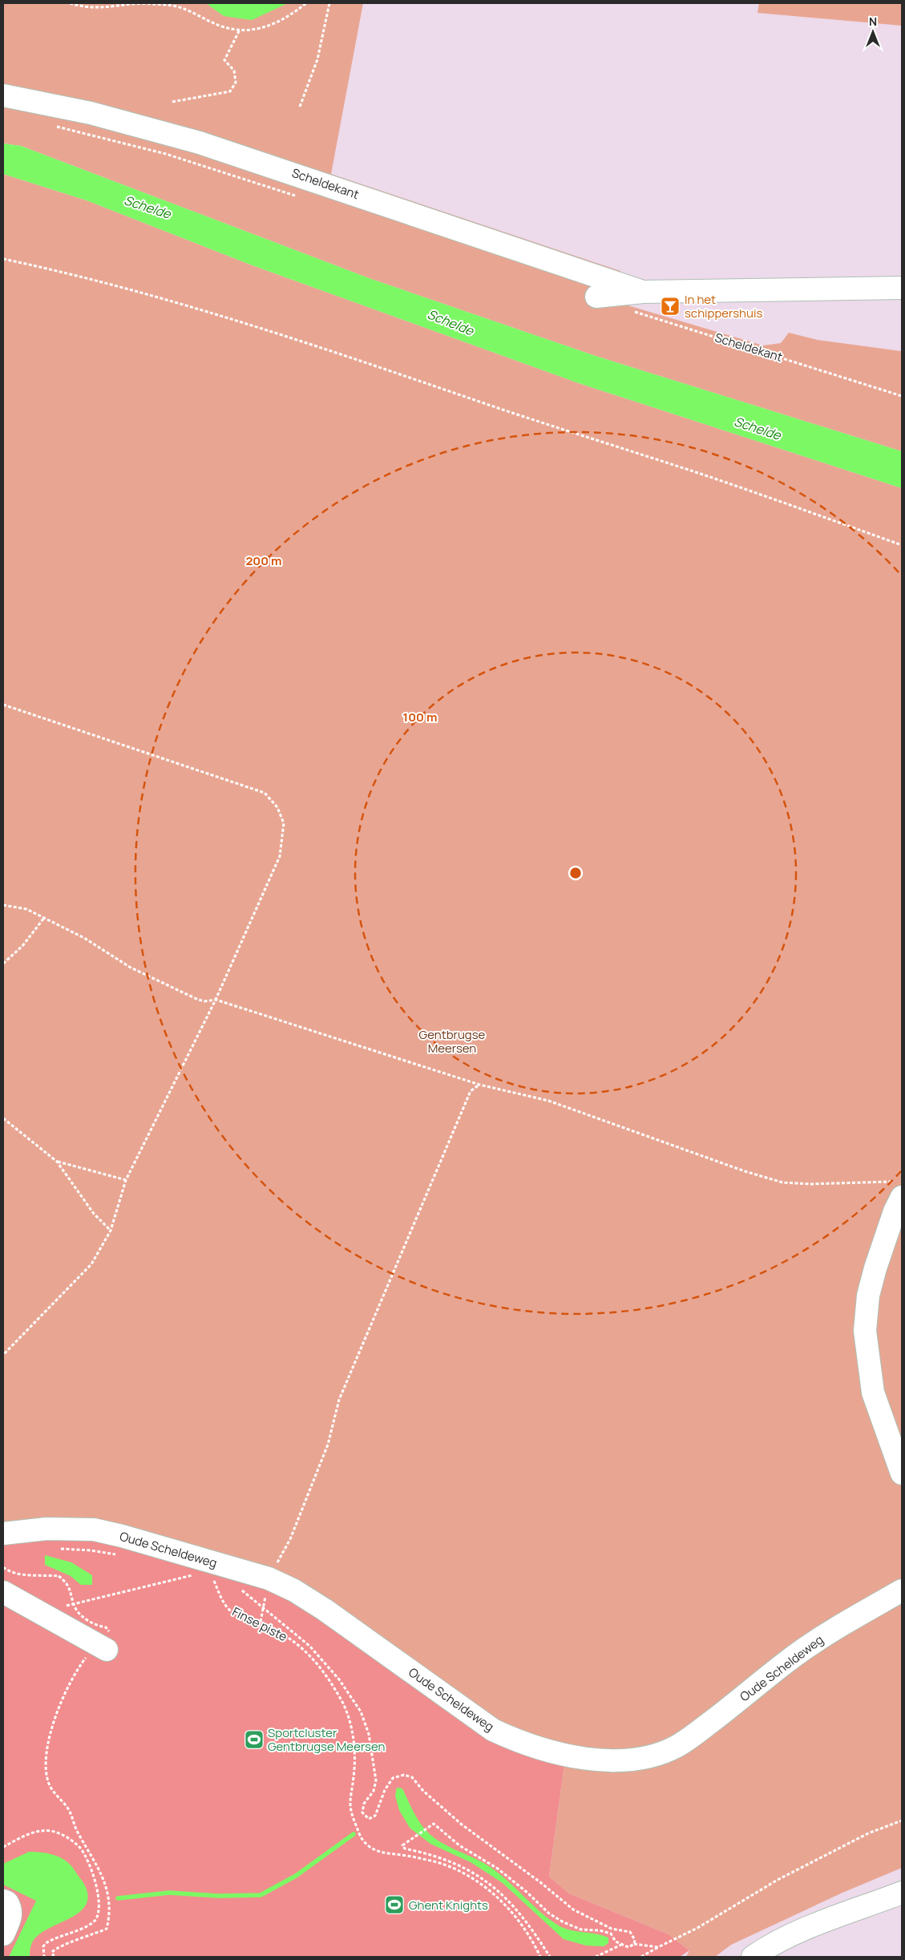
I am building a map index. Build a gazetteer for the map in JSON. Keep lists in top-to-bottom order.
{
  "streets": {
    "street": ["Scheldekant", "Oude Scheldeweg"],
    "path": ["Finse piste"]
  },
  "water": ["Schelde"],
  "parks": ["Gentbrugse Meersen"],
  "places": {
    "bar": ["In het schippershuis"],
    "sports": ["Sportcluster Gentbrugse Meersen", "Ghent Knights"]
  },
  "north": "top",
  "rings": ["200 m", "100 m"]
}
